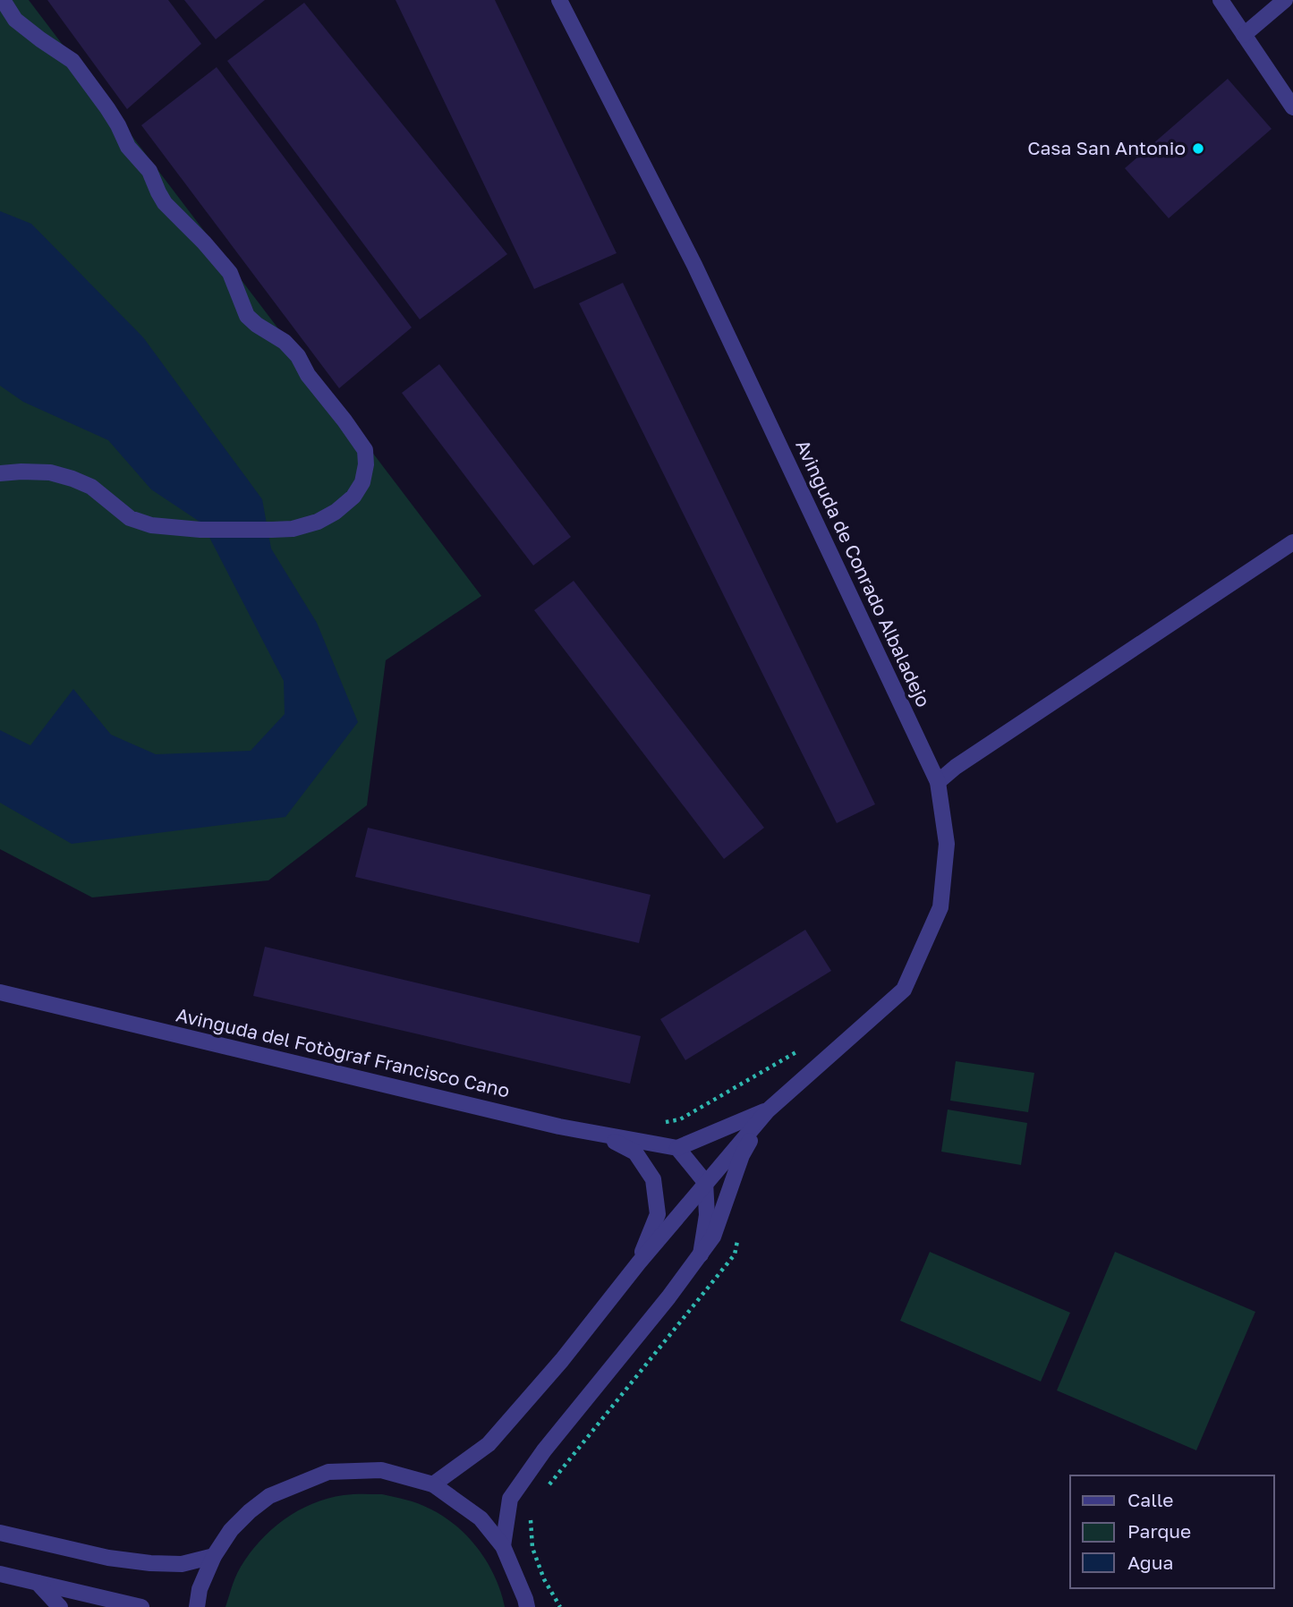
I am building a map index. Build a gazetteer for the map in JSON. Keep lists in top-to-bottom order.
{
  "streets": {
    "street": ["Avinguda de Conrado Albaladejo", "Avinguda del Fotògraf Francisco Cano"]
  },
  "places": ["Casa San Antonio"],
  "legend": ["Calle", "Parque", "Agua"]
}
